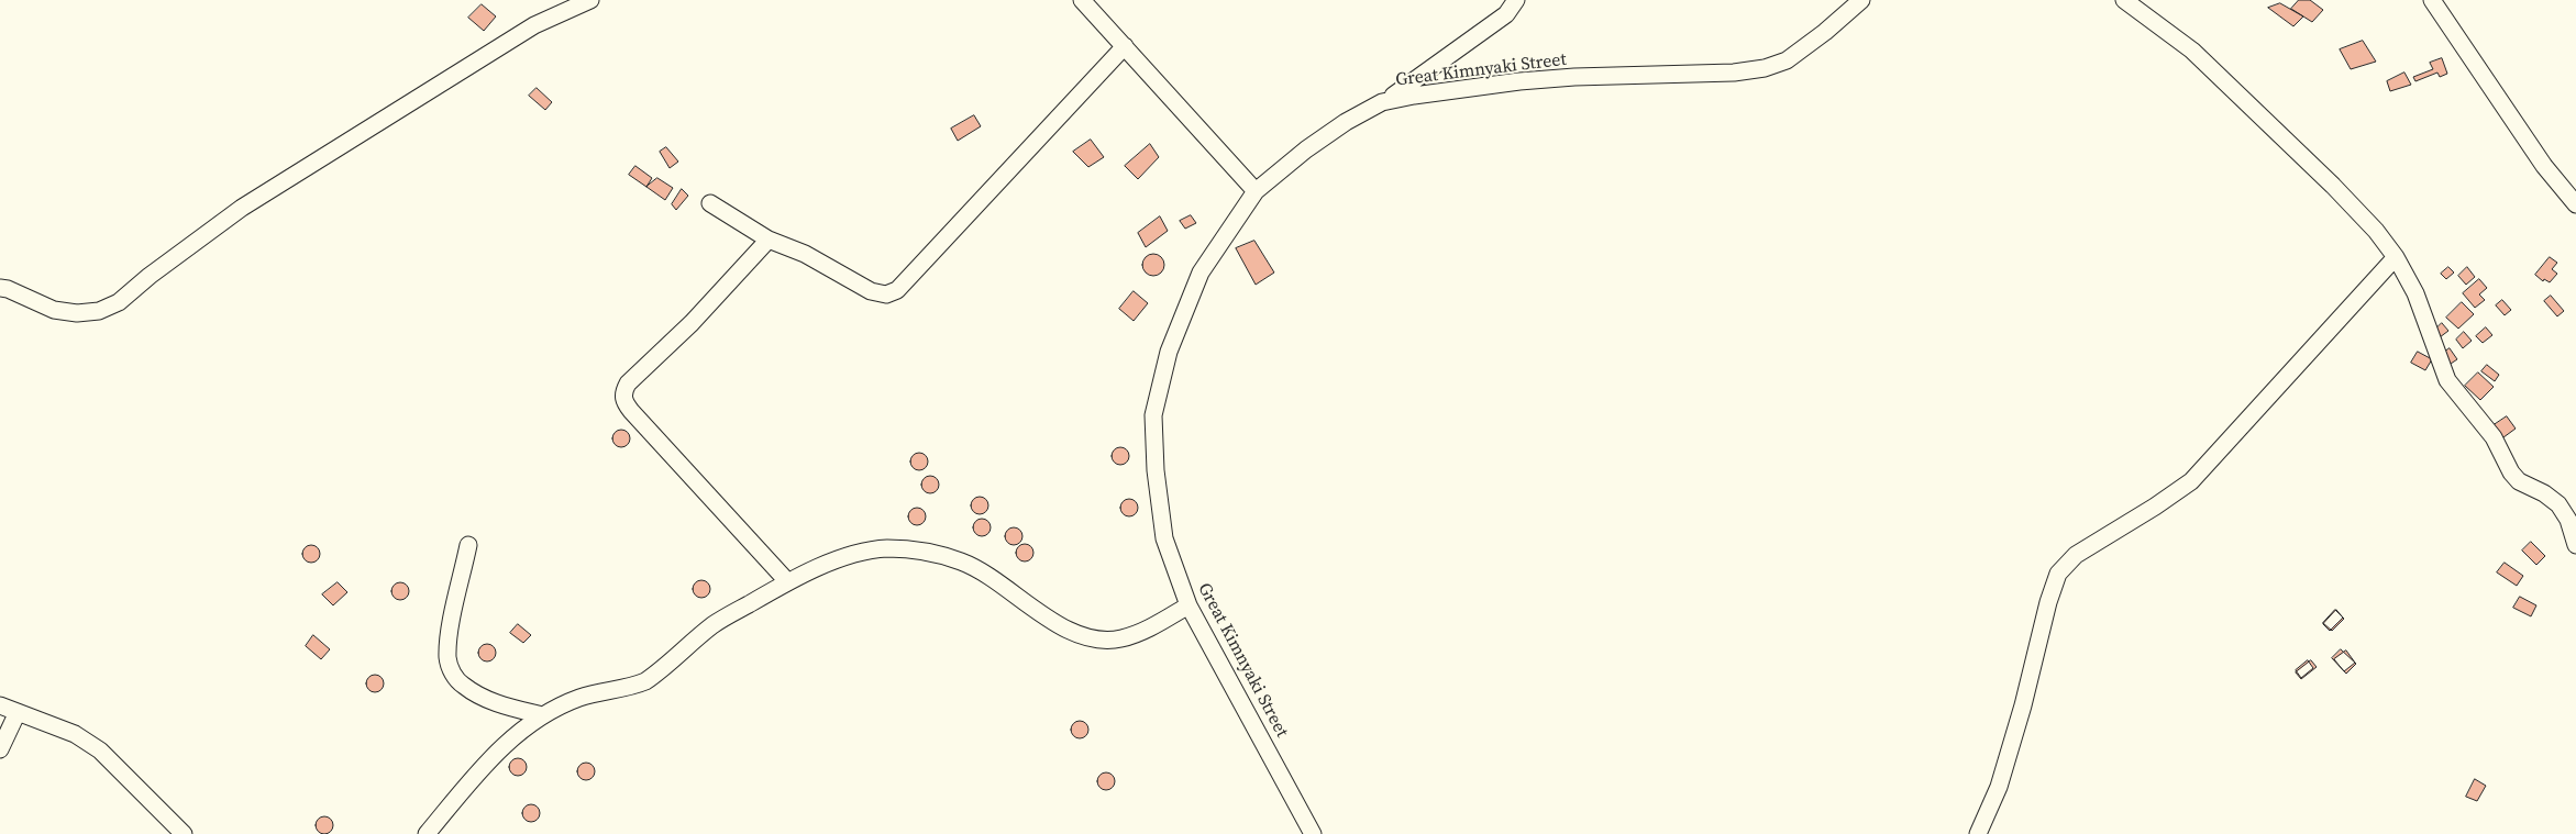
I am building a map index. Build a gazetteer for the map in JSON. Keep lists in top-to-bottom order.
{
  "streets": {
    "street": ["Great Kimnyaki Street"]
  }
}
